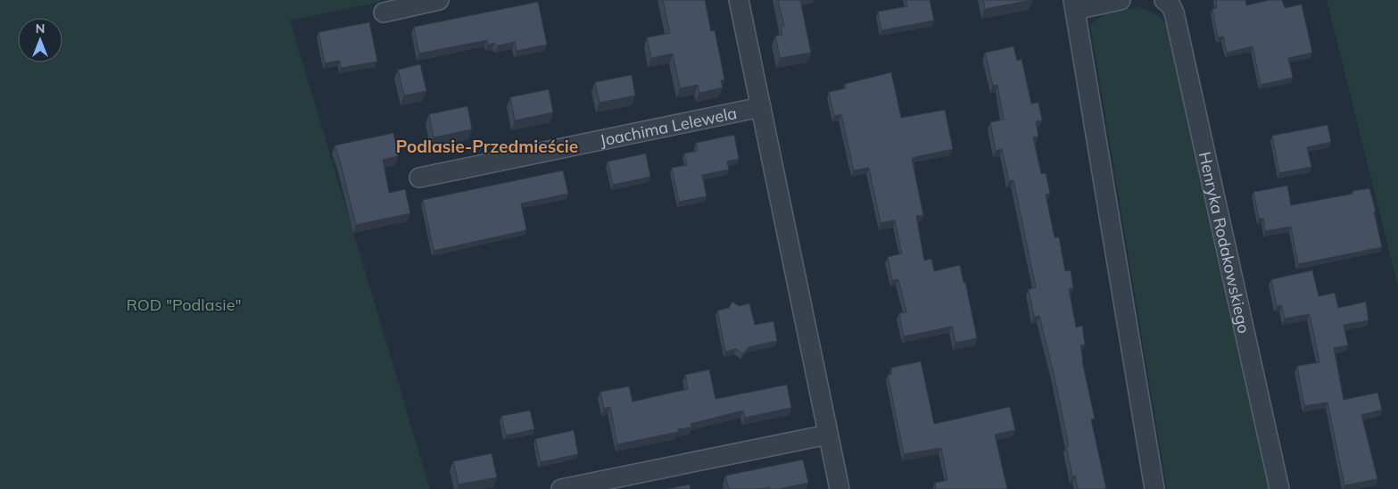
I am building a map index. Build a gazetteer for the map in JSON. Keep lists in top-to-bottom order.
{
  "streets": {
    "street": ["Joachima Lelewela", "Henryka Rodakowskiego"]
  },
  "districts": ["Podlasie-Przedmieście"],
  "parks": ["ROD \"Podlasie\""],
  "north": "top"
}
